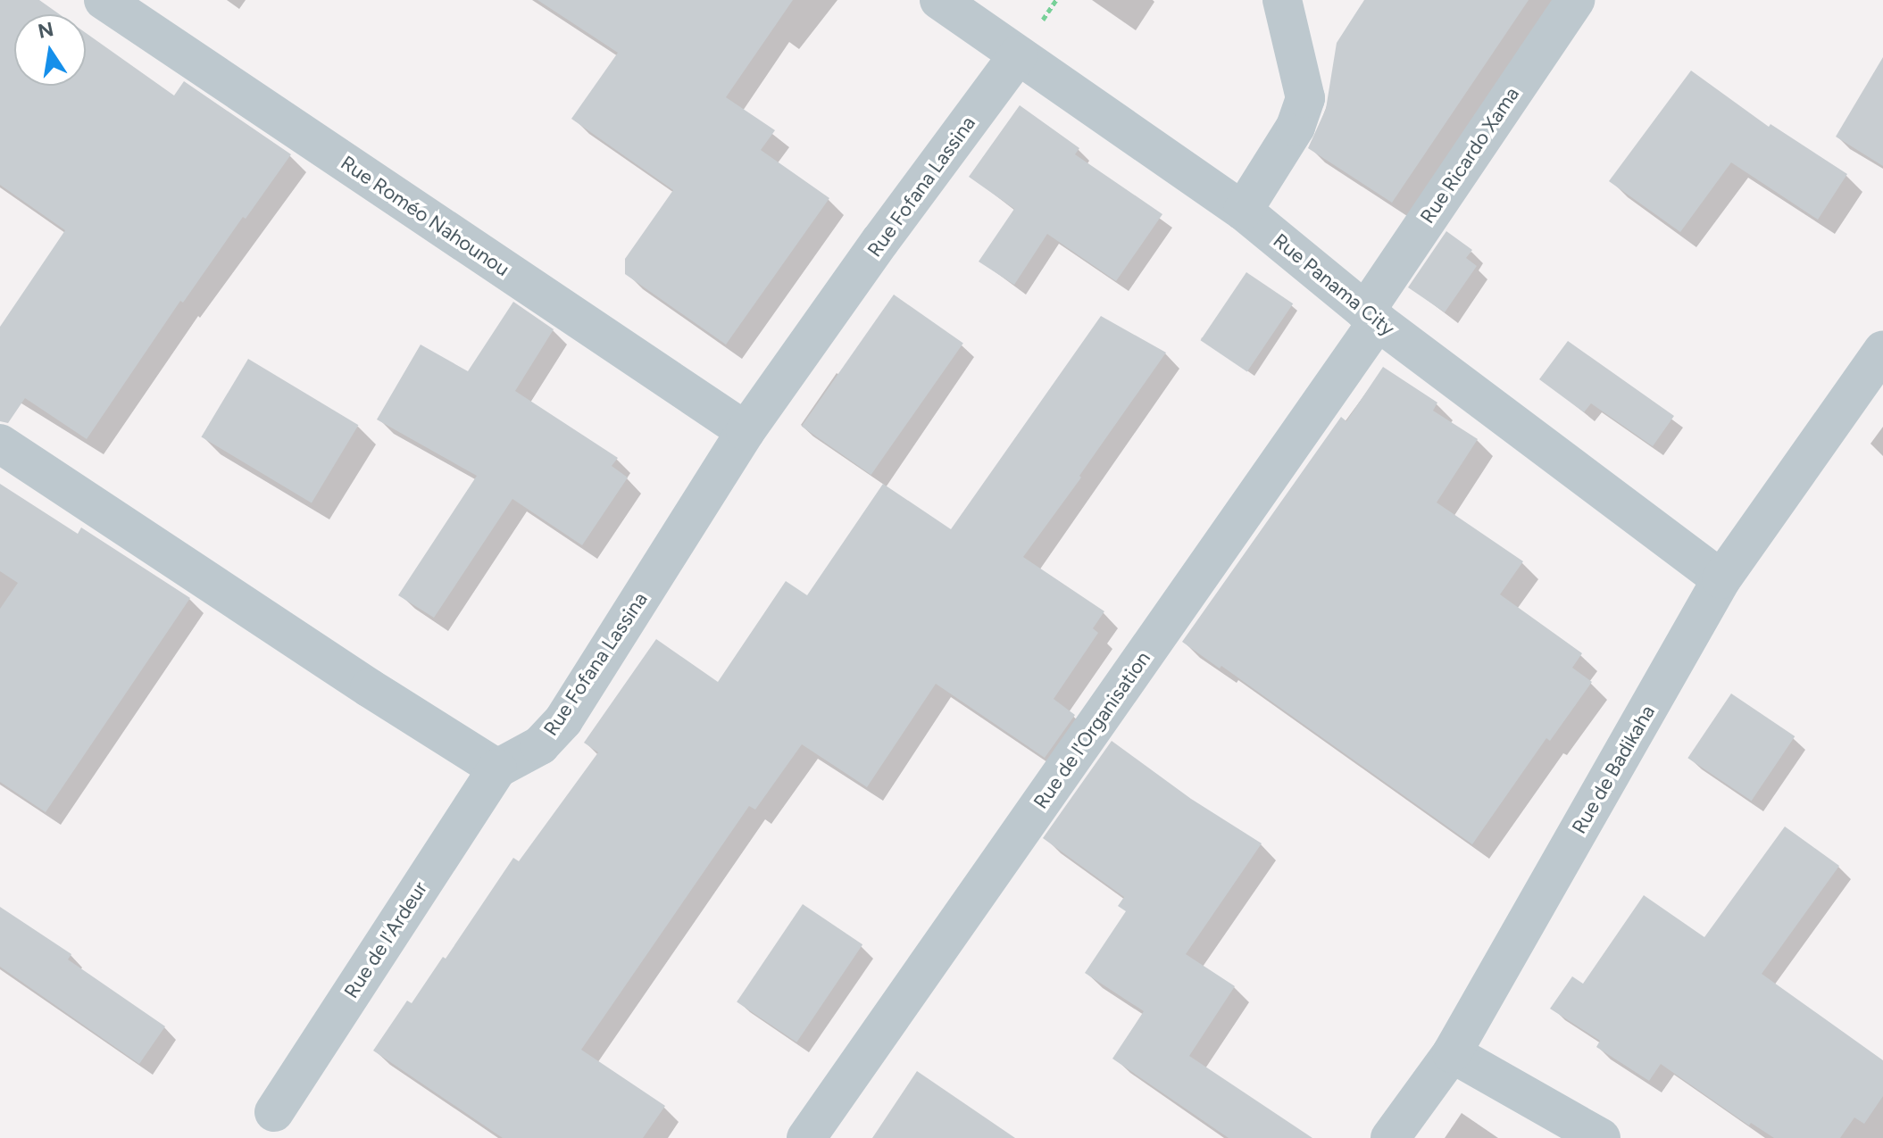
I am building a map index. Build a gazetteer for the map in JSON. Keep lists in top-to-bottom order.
{
  "streets": {
    "street": [
      "Rue Ricardo Xama",
      "Rue Fofana Lassina",
      "Rue Roméo Nahounou",
      "Rue Panama City",
      "Rue de l'Organisation",
      "Rue de Badikaha",
      "Rue de l'Ardeur"
    ]
  },
  "crossings": [
    ["Rue Ricardo Xama", "Rue Panama City"],
    ["Rue Ricardo Xama", "Rue de l'Organisation"],
    ["Rue Fofana Lassina", "Rue Roméo Nahounou"],
    ["Rue Fofana Lassina", "Rue Panama City"],
    ["Rue Fofana Lassina", "Rue de l'Ardeur"],
    ["Rue Panama City", "Rue de l'Organisation"],
    ["Rue Panama City", "Rue de Badikaha"]
  ],
  "north": "top"
}
